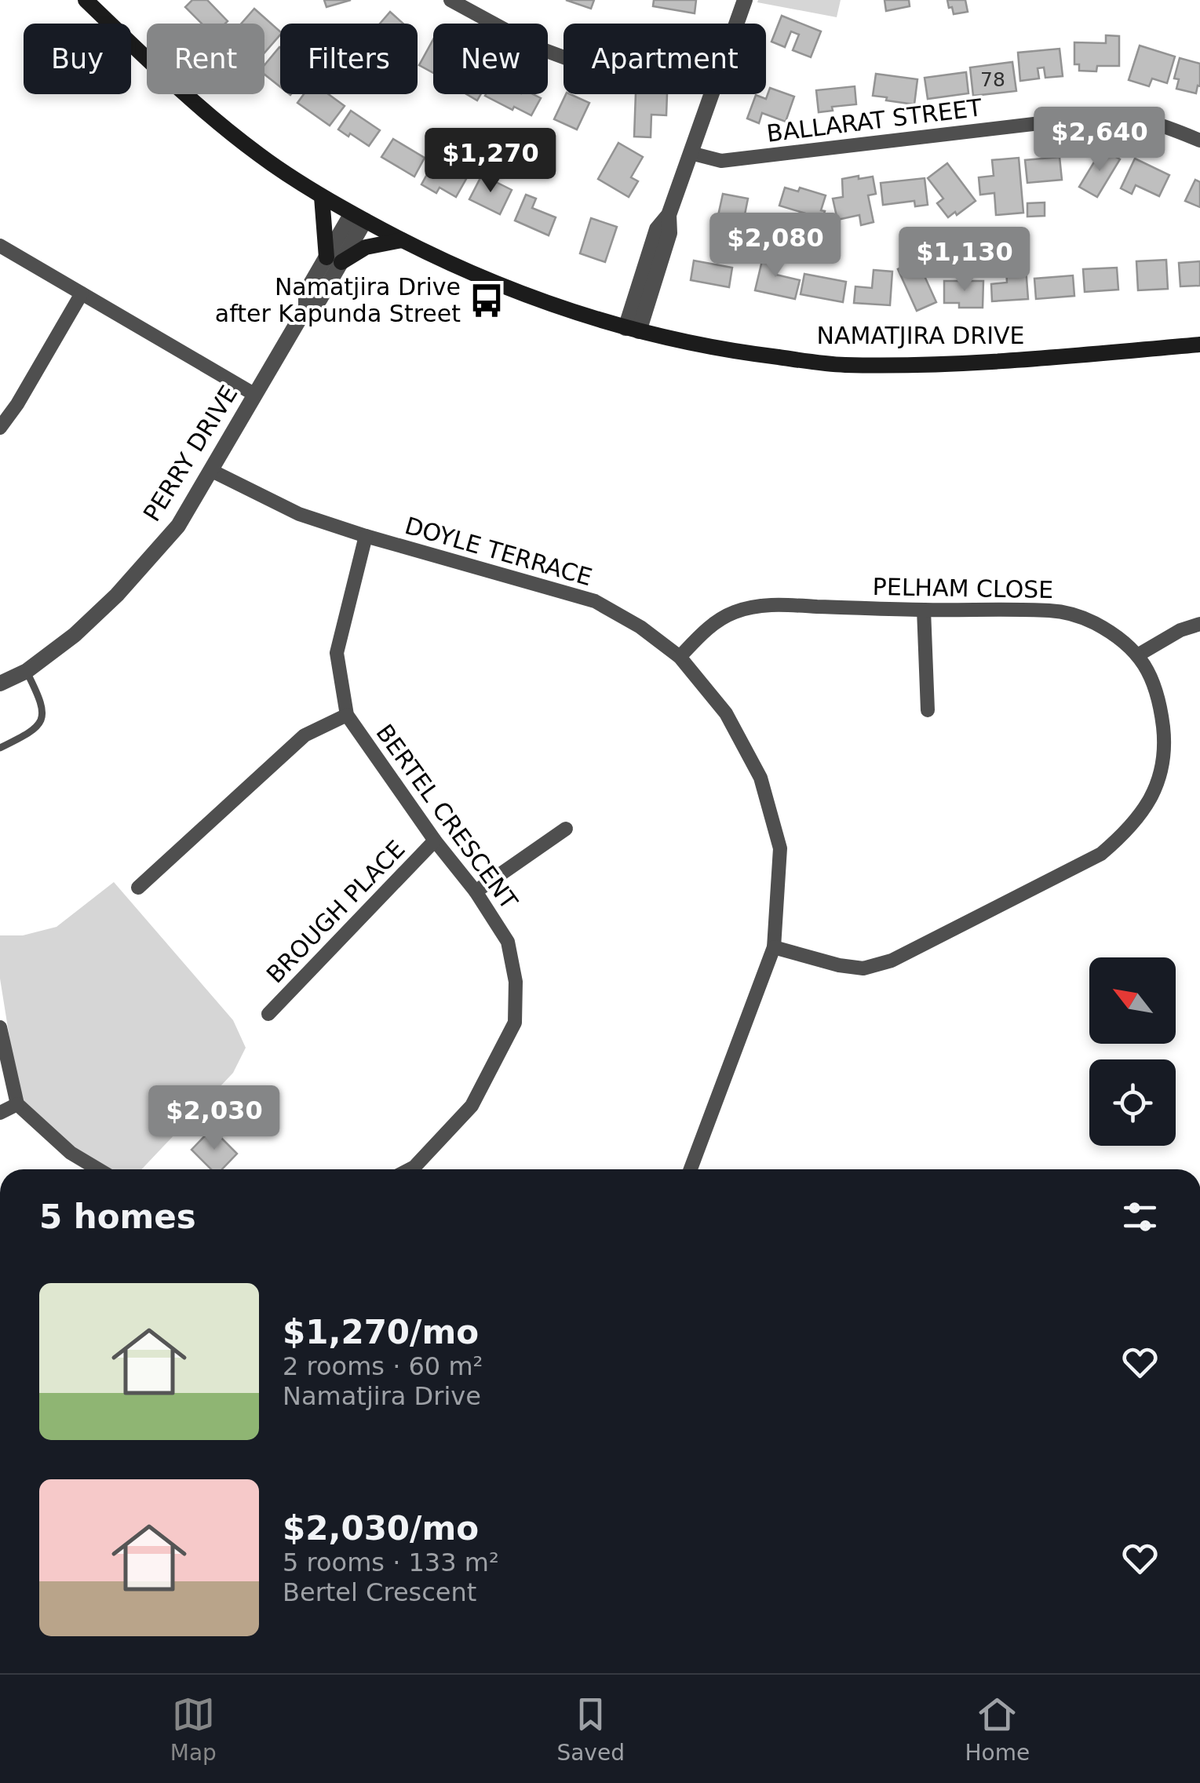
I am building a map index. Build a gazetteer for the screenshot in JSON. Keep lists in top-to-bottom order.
{
  "streets": {
    "main road": ["NAMATJIRA DRIVE"],
    "street": [
      "BALLARAT STREET",
      "PERRY DRIVE",
      "DOYLE TERRACE",
      "PELHAM CLOSE",
      "BERTEL CRESCENT",
      "BROUGH PLACE"
    ]
  },
  "crossings": [
    ["NAMATJIRA DRIVE", "PERRY DRIVE"],
    ["PERRY DRIVE", "DOYLE TERRACE"],
    ["DOYLE TERRACE", "PELHAM CLOSE"],
    ["DOYLE TERRACE", "BERTEL CRESCENT"],
    ["BERTEL CRESCENT", "BROUGH PLACE"]
  ],
  "places": {
    "bus stop": ["Namatjira Drive after Kapunda Street"]
  },
  "house_numbers": ["78"],
  "north": "top left",
  "page": {
    "chip": [
      "Buy",
      "Rent",
      "Filters",
      "New",
      "Apartment"
    ],
    "price": [
      "$2,640",
      "$1,270",
      "$2,080",
      "$1,130",
      "$2,030"
    ],
    "heading": "5 homes",
    "list": [
      {
        "name": "$1,270/mo",
        "note": "2 rooms · 60 m² · Namatjira Drive"
      },
      {
        "name": "$2,030/mo",
        "note": "5 rooms · 133 m² · Bertel Crescent"
      }
    ],
    "tabs": ["Map", "Saved", "Home"]
  }
}
